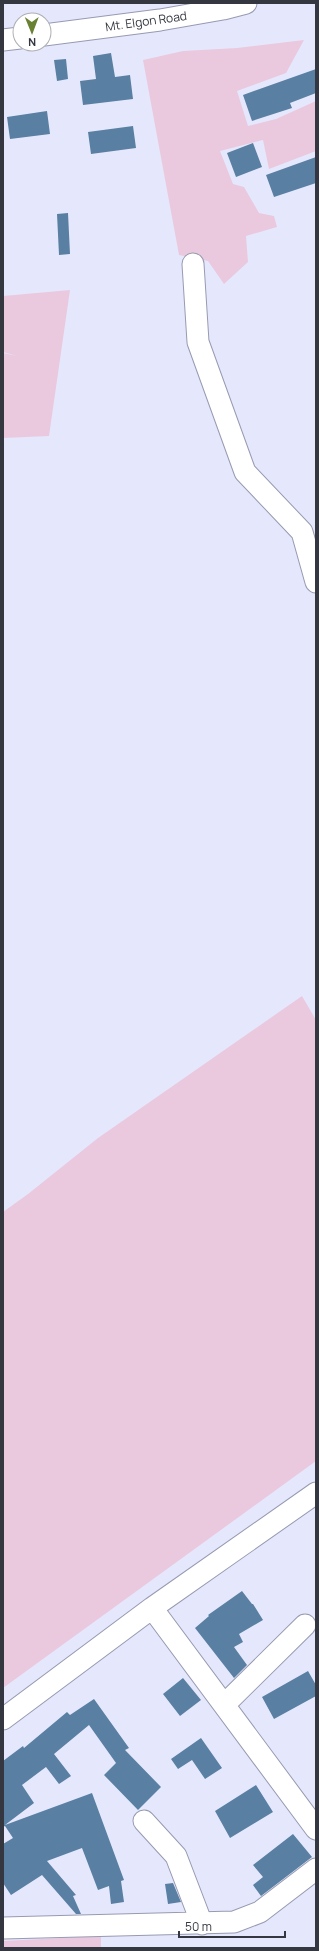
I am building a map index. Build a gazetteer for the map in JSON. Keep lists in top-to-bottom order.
{
  "streets": {
    "street": ["Mt. Elgon Road"]
  },
  "scale_bar": "50 m",
  "north": "bottom"
}
